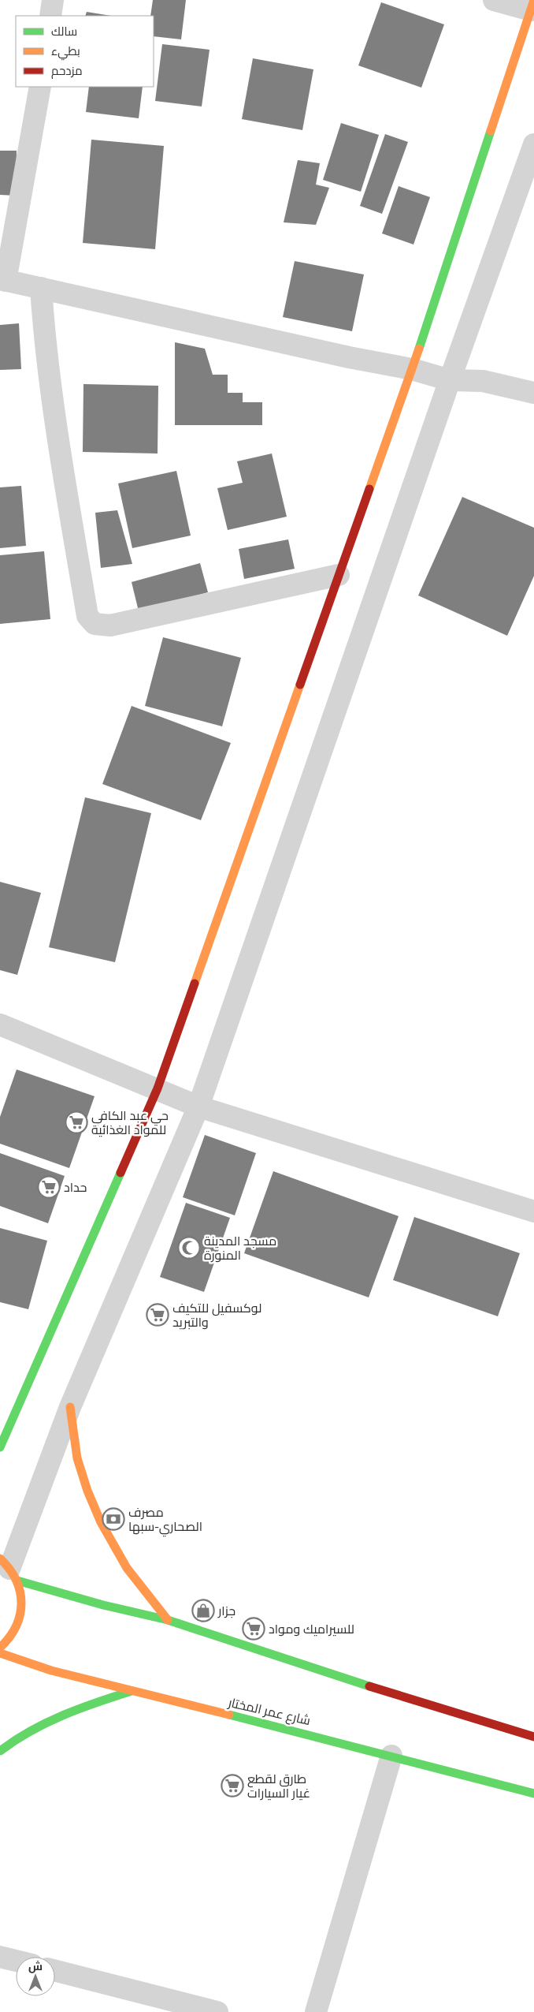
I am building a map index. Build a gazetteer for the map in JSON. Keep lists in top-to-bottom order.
{
  "streets": {
    "main road": ["شارع عمر المختار"]
  },
  "places": {
    "supermarket": [
      "حي عبد الكافي للمواد الغذائية",
      "حداد",
      "لوكسفيل للتكيف والتبريد",
      "للسيراميك ومواد",
      "طارق لقطع غيار السيارات"
    ],
    "mosque": ["مسجد المدينة المنورة"],
    "bank": ["مصرف الصحاري-سبها"],
    "shop": ["جزار"]
  },
  "legend": ["سالك", "بطيء", "مزدحم"],
  "north": "top"
}
